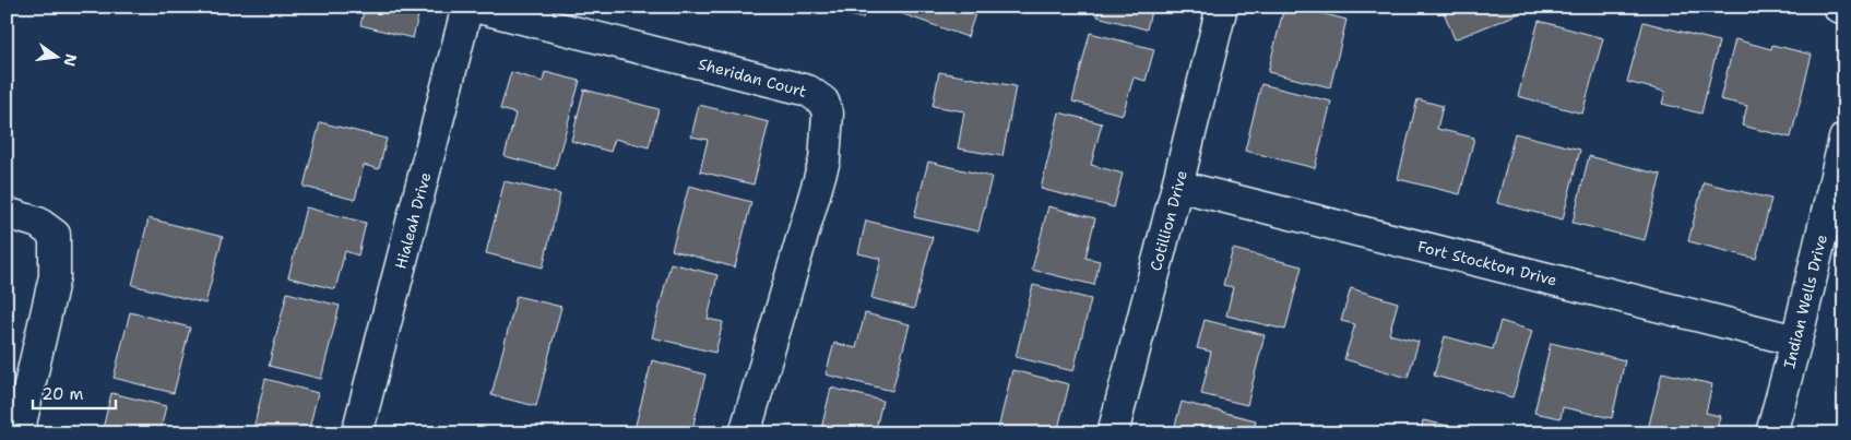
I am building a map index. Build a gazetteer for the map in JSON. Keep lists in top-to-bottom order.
{
  "streets": {
    "street": [
      "Sheridan Court",
      "Hialeah Drive",
      "Cotillion Drive",
      "Fort Stockton Drive",
      "Indian Wells Drive"
    ]
  },
  "crossings": [
    ["Cotillion Drive", "Fort Stockton Drive"],
    ["Fort Stockton Drive", "Indian Wells Drive"]
  ],
  "scale_bar": "20 m",
  "north": "right"
}
